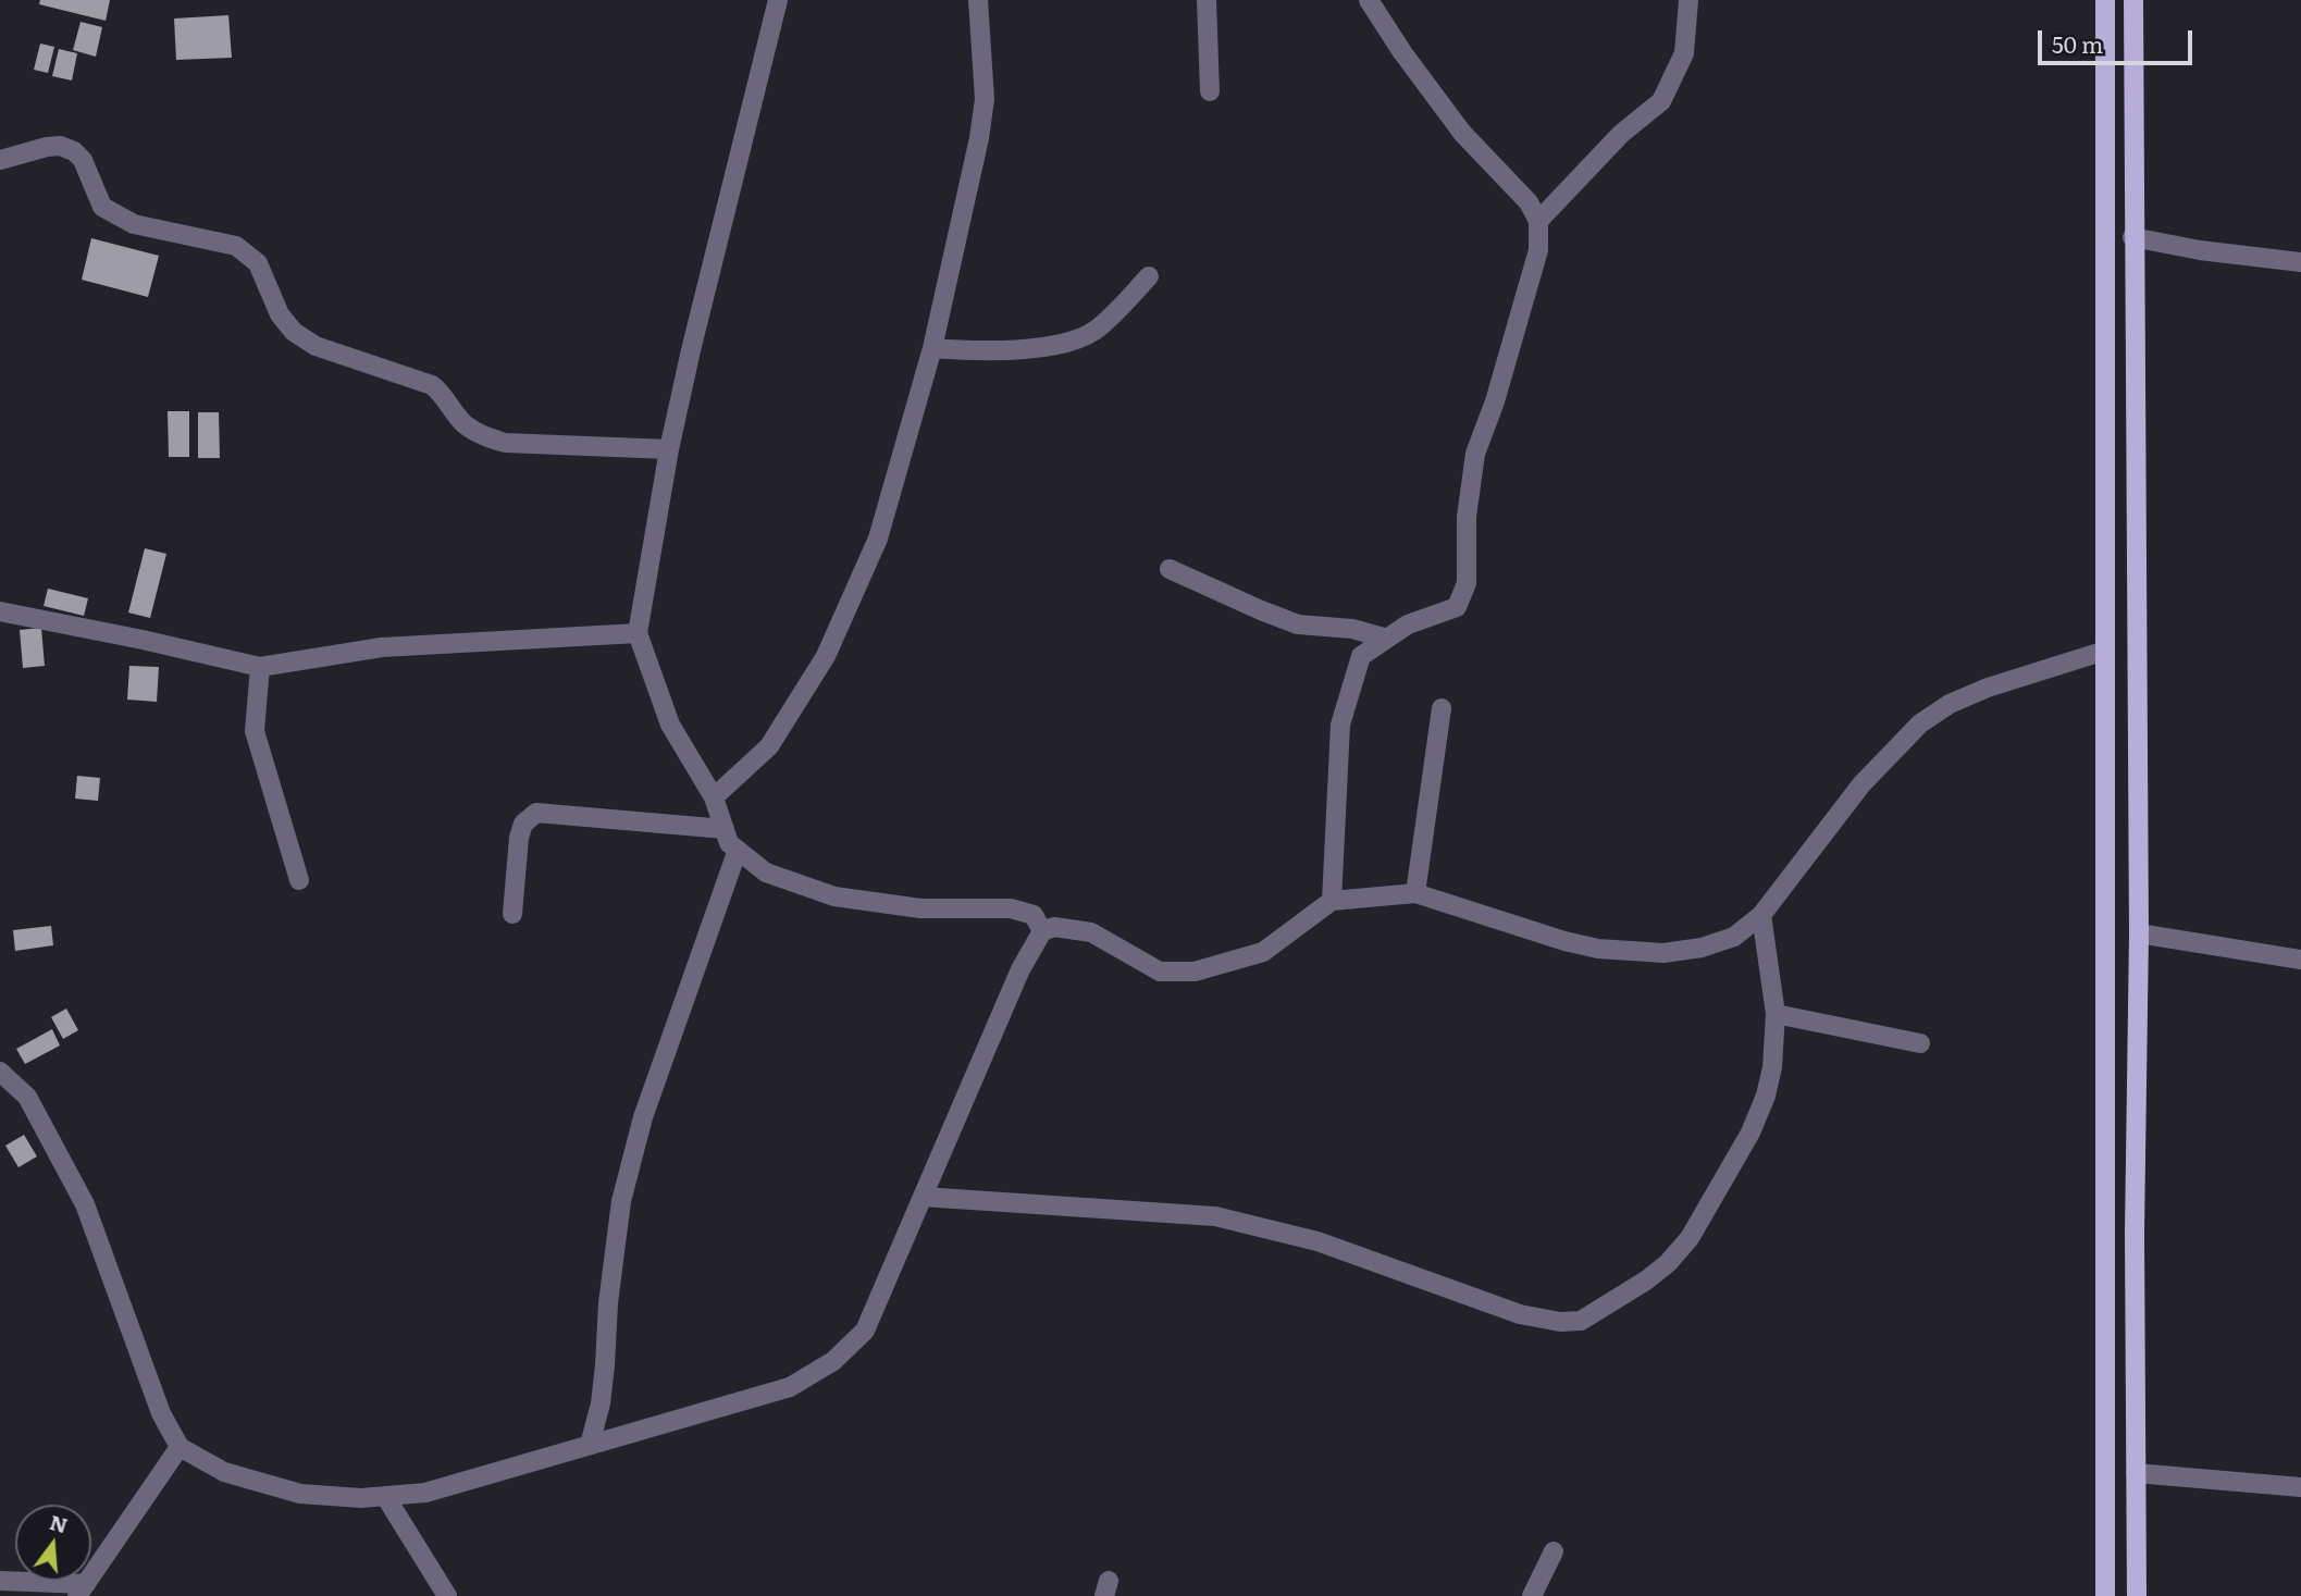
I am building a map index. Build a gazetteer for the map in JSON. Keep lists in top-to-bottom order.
{
  "scale_bar": "50 m",
  "north": "top"
}
